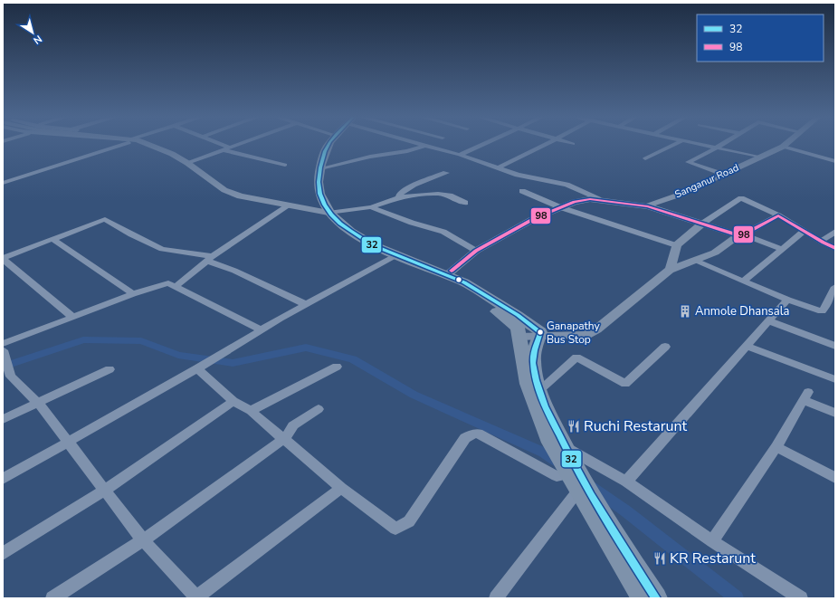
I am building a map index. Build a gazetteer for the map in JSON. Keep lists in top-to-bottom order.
{
  "streets": {
    "main road": ["Sanganur Road"]
  },
  "places": {
    "building": ["Anmole Dhansala"],
    "other": ["Ganapathy Bus Stop"],
    "restaurant": ["Ruchi Restarunt", "KR Restarunt"]
  },
  "lines": ["transit line 32", "transit line 98"],
  "legend": ["32", "98"],
  "north": "bottom right"
}
